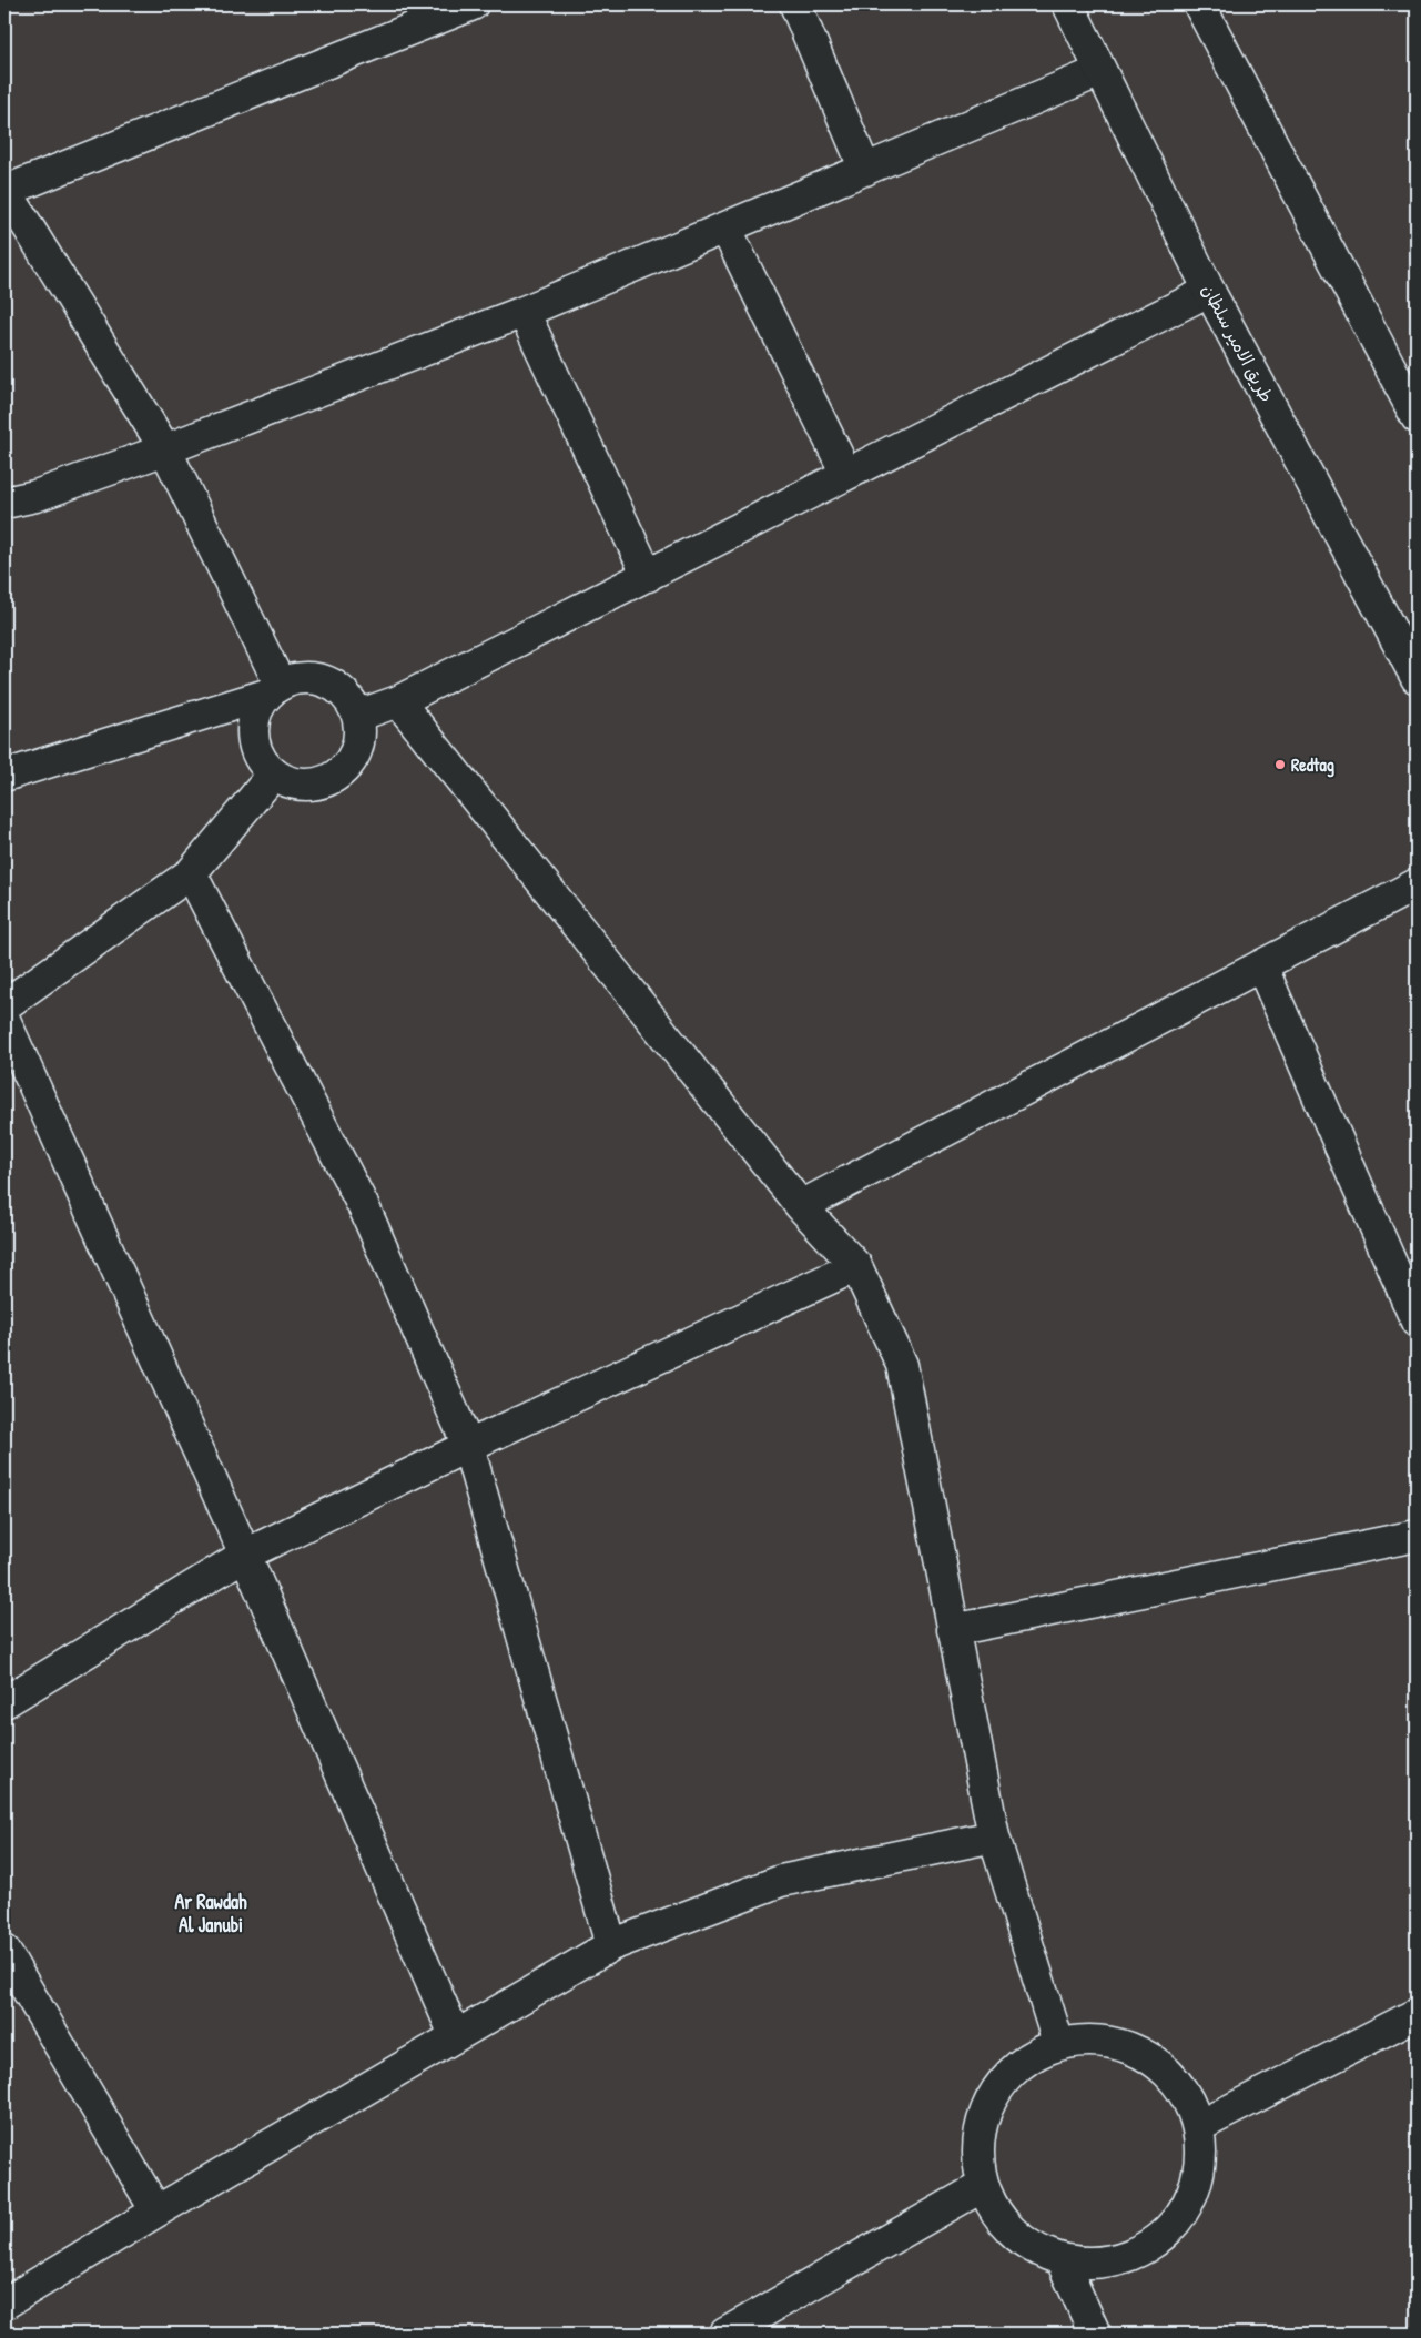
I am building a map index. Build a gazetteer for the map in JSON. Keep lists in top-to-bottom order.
{
  "streets": {
    "street": ["طريق الامير سلطان"]
  },
  "districts": ["Ar Rawdah Al Janubi"],
  "places": ["Redtag"]
}
